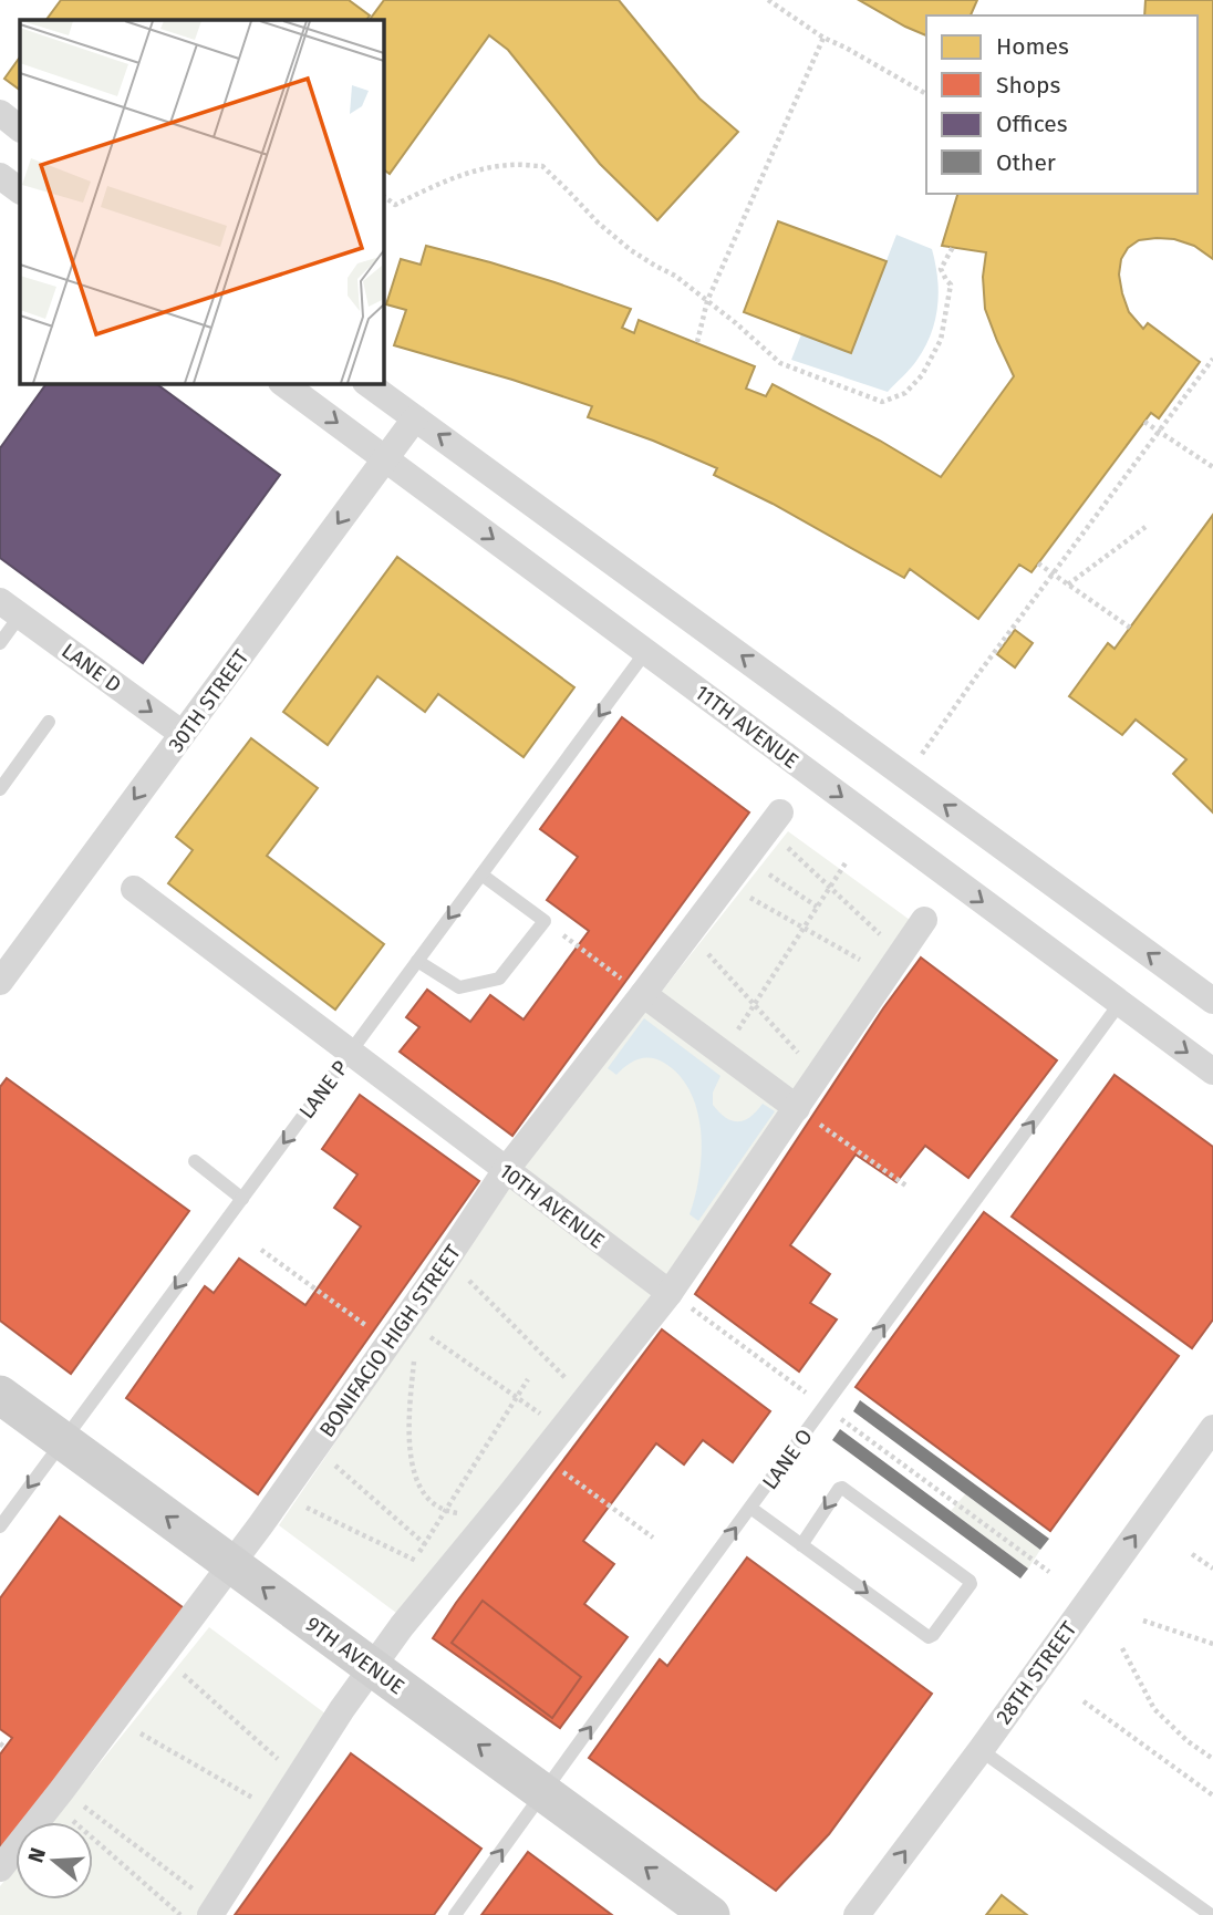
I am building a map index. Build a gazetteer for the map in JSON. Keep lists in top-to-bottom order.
{
  "streets": {
    "street": [
      "LANE D",
      "30TH STREET",
      "11TH AVENUE",
      "10TH AVENUE",
      "BONIFACIO HIGH STREET",
      "9TH AVENUE",
      "28TH STREET"
    ],
    "lane": ["LANE P", "LANE O"]
  },
  "crossings": [
    ["LANE D", "30TH STREET"],
    ["30TH STREET", "11TH AVENUE"],
    ["11TH AVENUE", "LANE P"],
    ["11TH AVENUE", "LANE O"],
    ["LANE P", "10TH AVENUE"],
    ["LANE P", "9TH AVENUE"],
    ["10TH AVENUE", "BONIFACIO HIGH STREET"],
    ["BONIFACIO HIGH STREET", "9TH AVENUE"],
    ["LANE O", "9TH AVENUE"]
  ],
  "one_way": [
    "LANE D",
    "30TH STREET",
    "LANE P",
    "LANE O",
    "9TH AVENUE",
    "28TH STREET"
  ],
  "legend": [
    "Homes",
    "Shops",
    "Offices",
    "Other"
  ],
  "north": "left"
}
